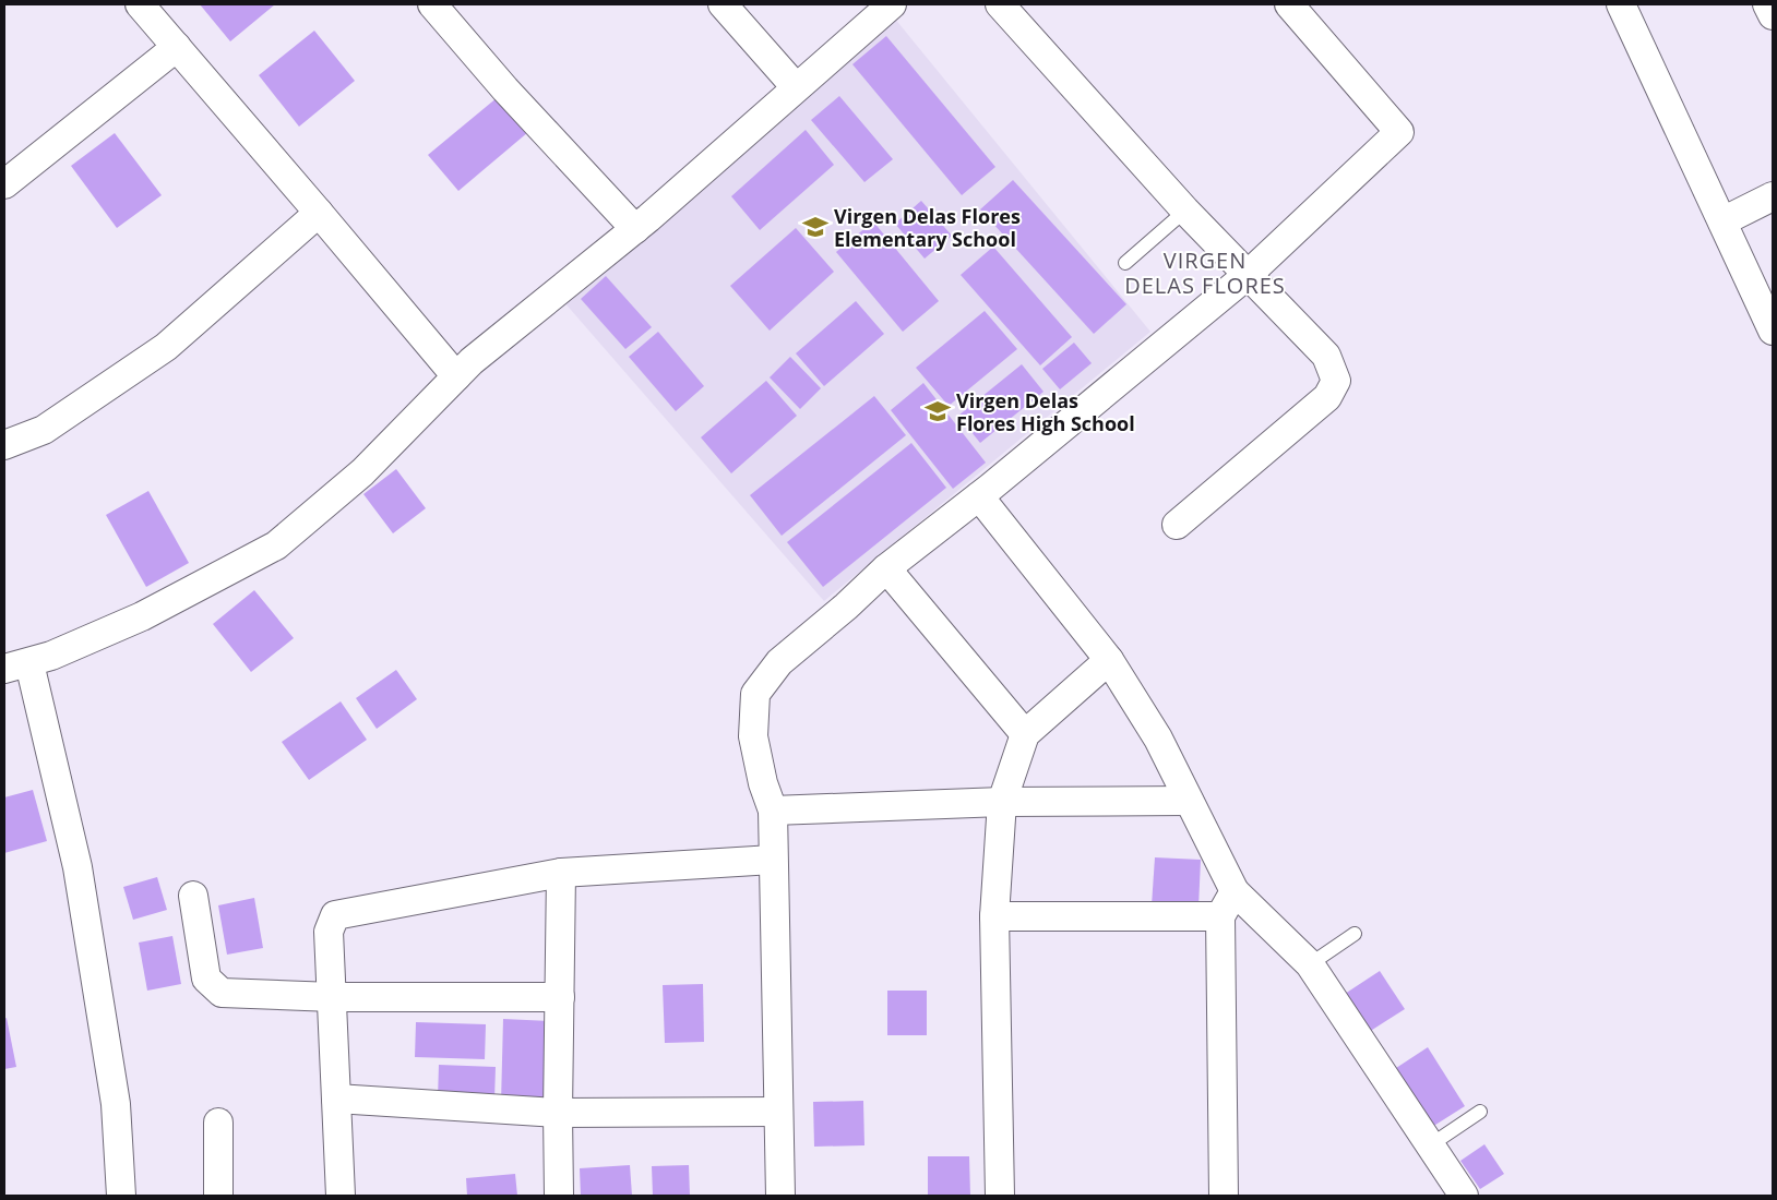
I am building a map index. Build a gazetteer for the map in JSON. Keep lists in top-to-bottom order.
{
  "districts": ["VIRGEN DELAS FLORES"],
  "places": {
    "school or university": ["Virgen Delas Flores Elementary School", "Virgen Delas Flores High School"]
  }
}
